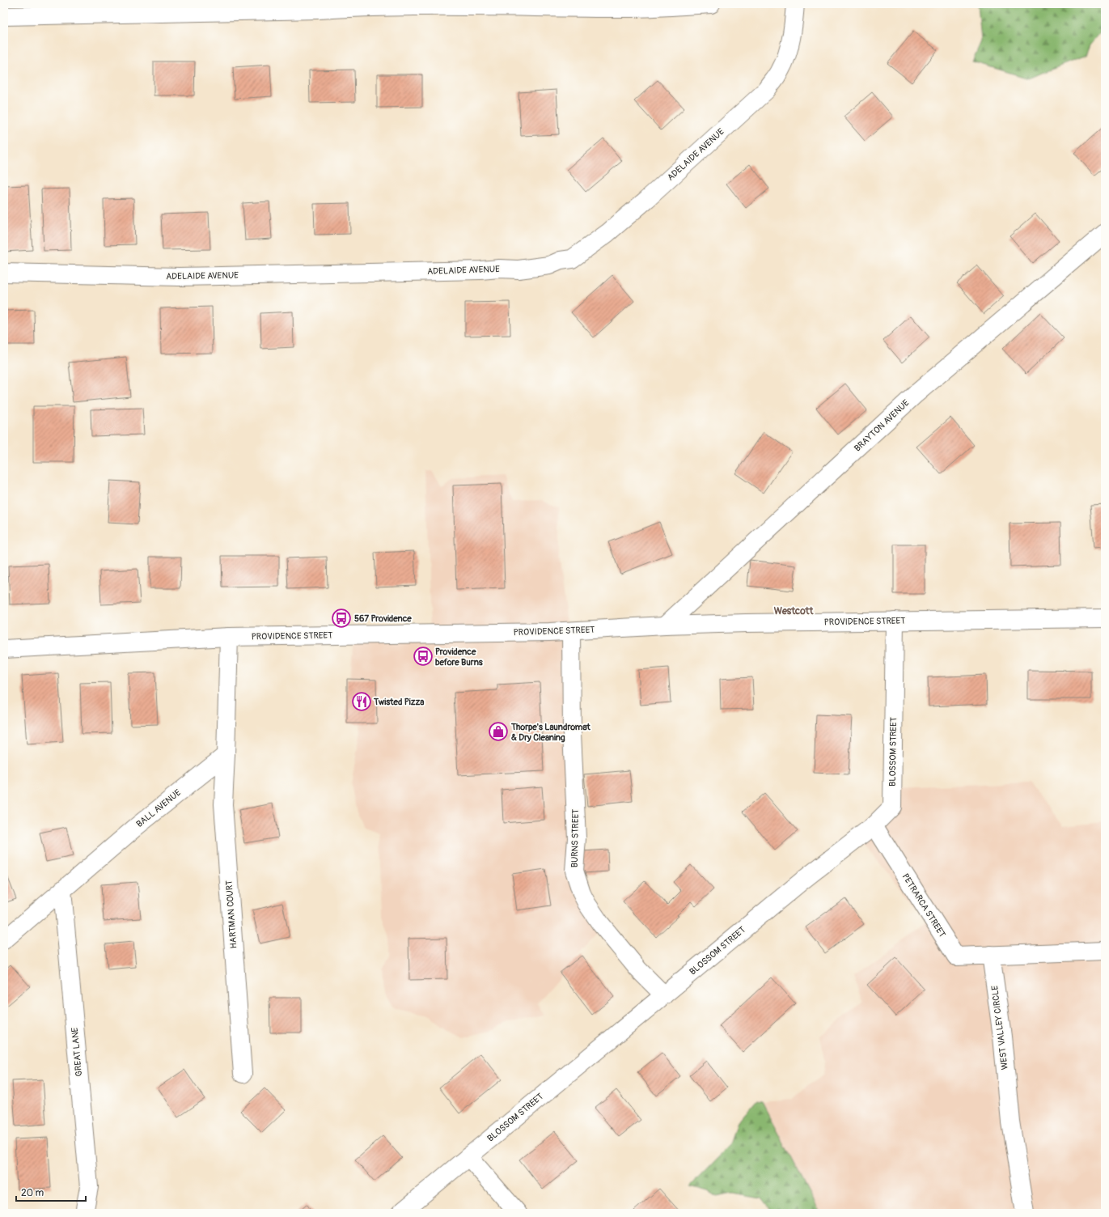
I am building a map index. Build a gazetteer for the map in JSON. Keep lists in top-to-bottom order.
{
  "streets": {
    "street": [
      "ADELAIDE AVENUE",
      "BRAYTON AVENUE",
      "PROVIDENCE STREET",
      "BLOSSOM STREET",
      "BALL AVENUE",
      "BURNS STREET",
      "PETRARCA STREET",
      "HARTMAN COURT",
      "WEST VALLEY CIRCLE",
      "GREAT LANE"
    ]
  },
  "crossings": [
    ["BRAYTON AVENUE", "PROVIDENCE STREET"],
    ["PROVIDENCE STREET", "BLOSSOM STREET"],
    ["PROVIDENCE STREET", "BURNS STREET"],
    ["BLOSSOM STREET", "BURNS STREET"],
    ["BLOSSOM STREET", "PETRARCA STREET"],
    ["BALL AVENUE", "HARTMAN COURT"],
    ["BALL AVENUE", "GREAT LANE"],
    ["PETRARCA STREET", "WEST VALLEY CIRCLE"]
  ],
  "districts": ["Westcott"],
  "places": {
    "bus stop": ["567 Providence", "Providence before Burns"],
    "restaurant": ["Twisted Pizza"],
    "shop": ["Thorpe's Laundromat & Dry Cleaning"]
  },
  "scale_bar": "20 m"
}
